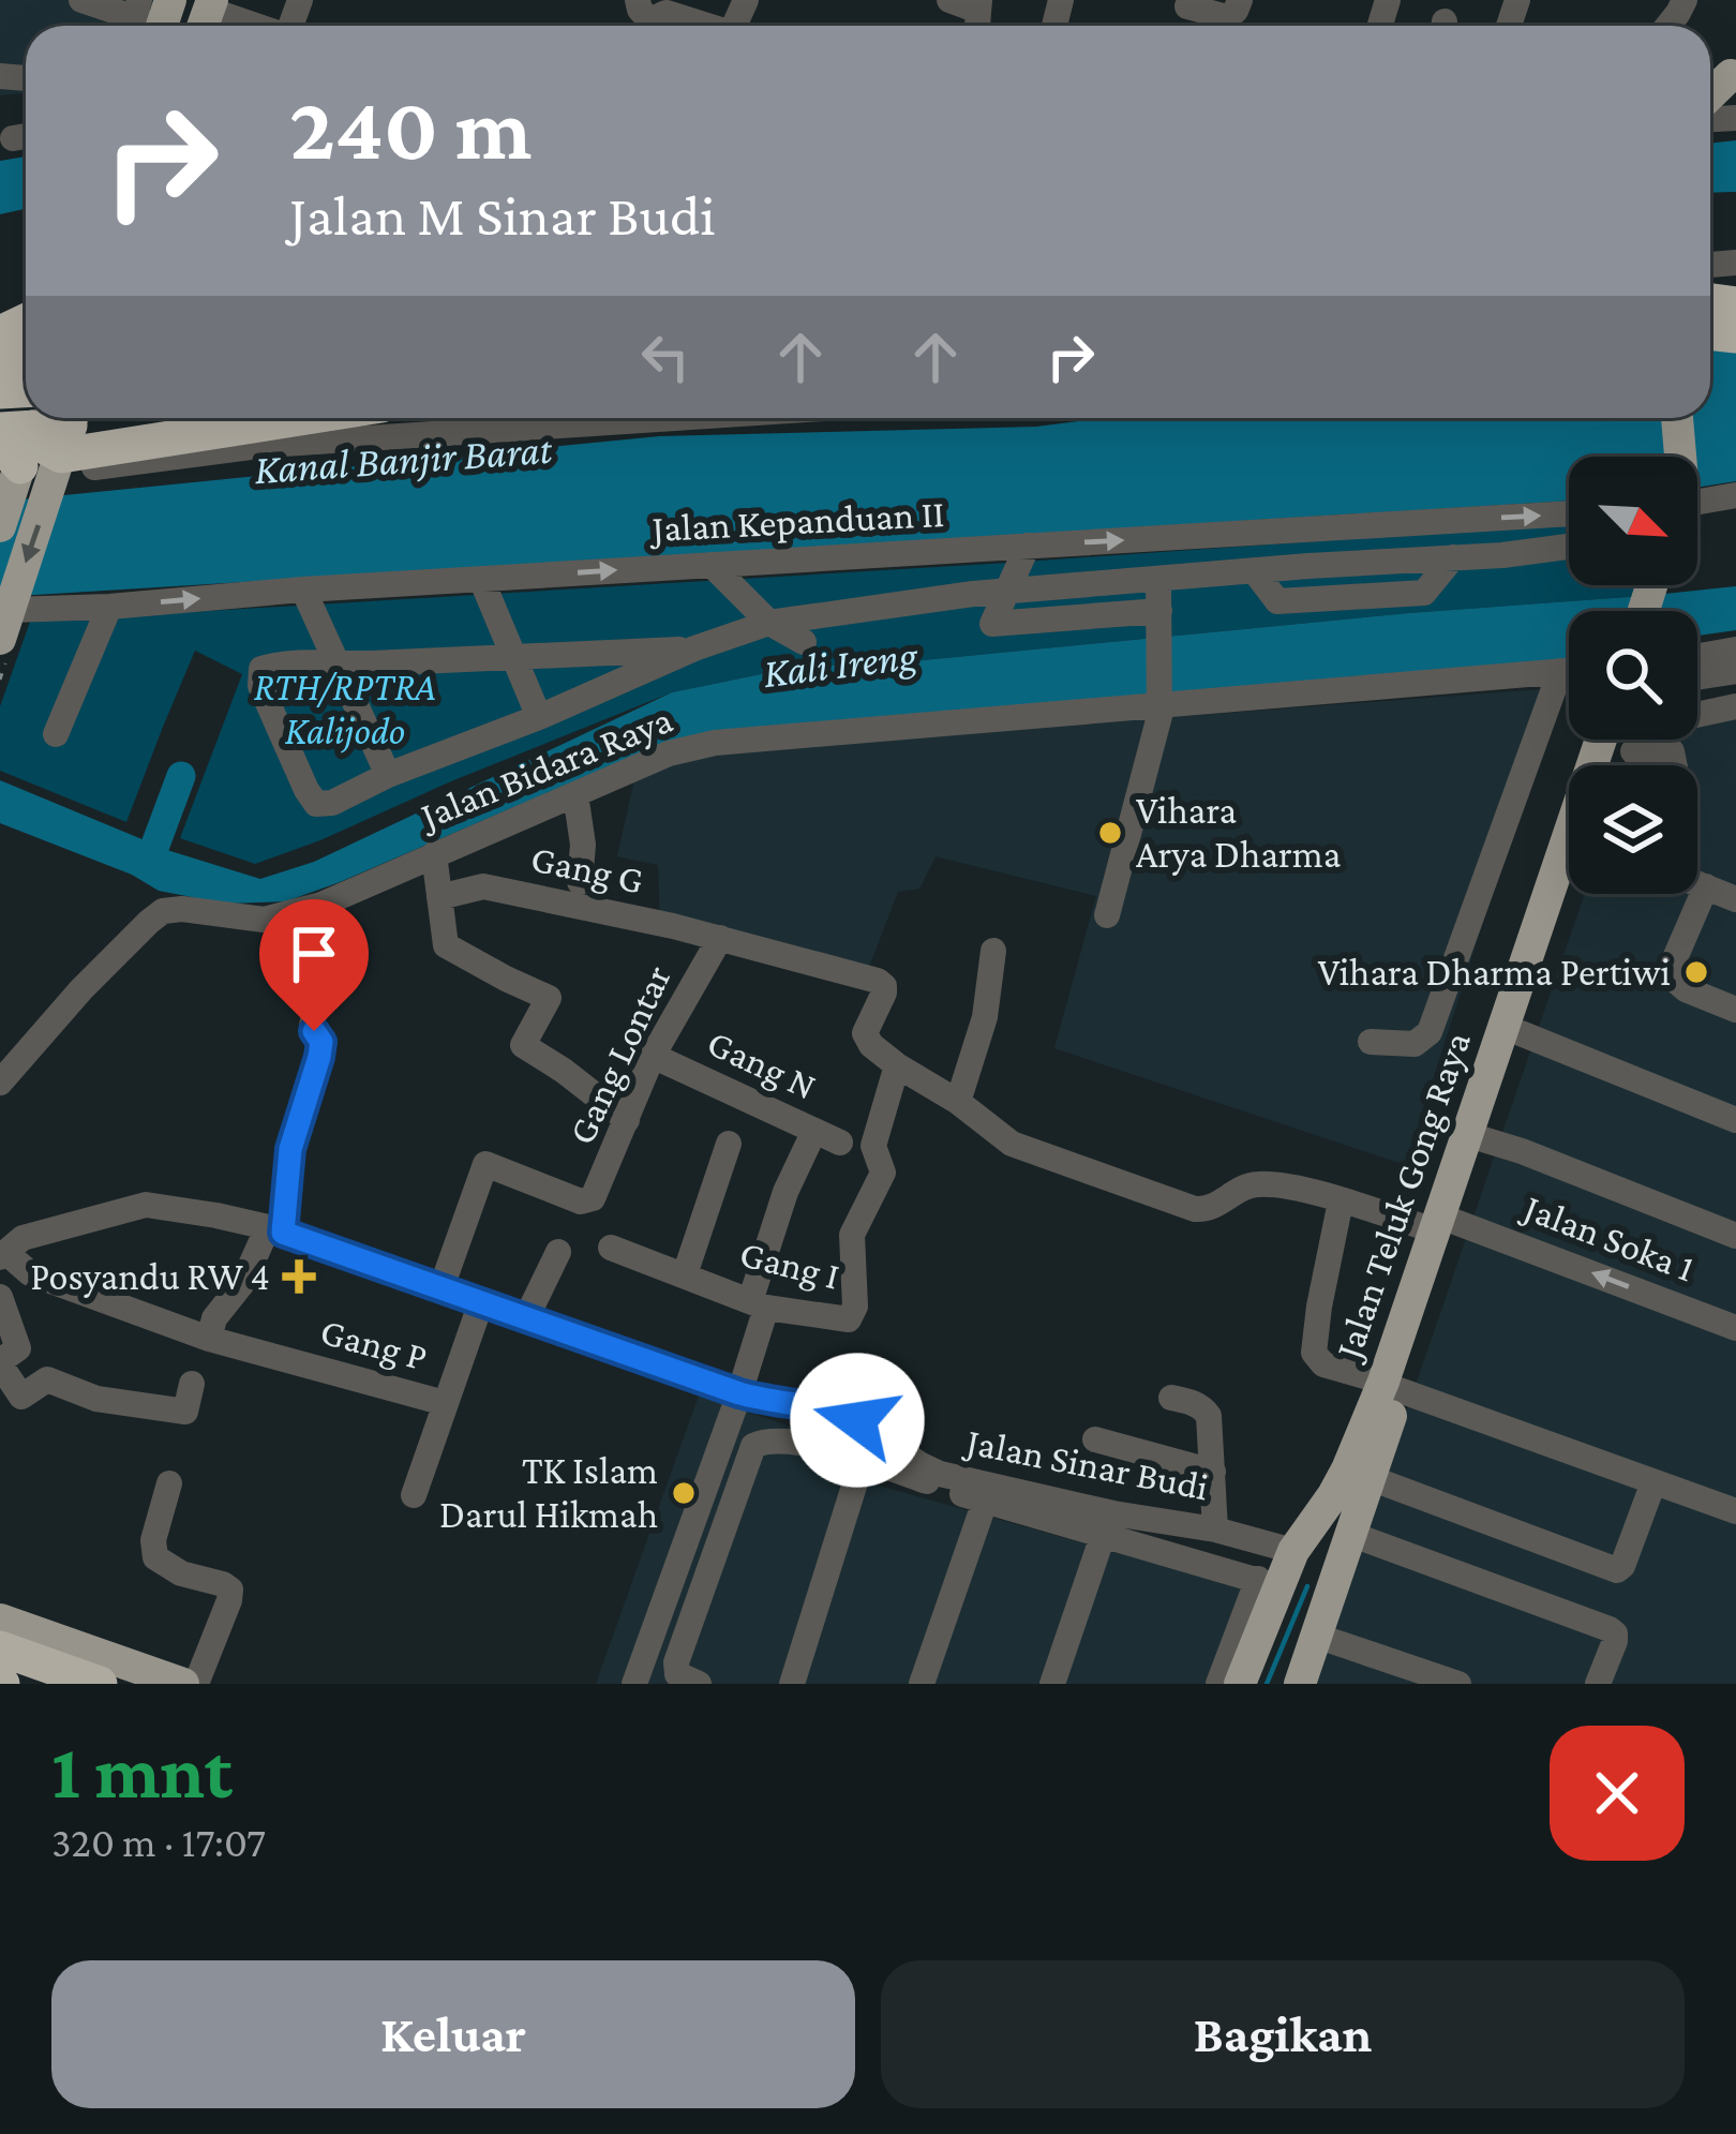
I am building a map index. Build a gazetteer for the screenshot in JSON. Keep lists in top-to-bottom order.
{
  "streets": {
    "main road": ["Jalan Teluk Gong Raya"],
    "street": [
      "Jalan Kepanduan II",
      "Jalan Bidara Raya",
      "Gang G",
      "Gang Lontar",
      "Gang N",
      "Jalan Soka 1",
      "Gang I",
      "Gang P",
      "Jalan Sinar Budi"
    ]
  },
  "crossings": [
    ["Gang G", "Gang Lontar"],
    ["Gang Lontar", "Gang N"],
    ["Gang Lontar", "Gang I"],
    ["Gang Lontar", "Jalan Sinar Budi"],
    ["Jalan Teluk Gong Raya", "Jalan Soka 1"],
    ["Jalan Teluk Gong Raya", "Jalan Sinar Budi"],
    ["Gang P", "Jalan Sinar Budi"]
  ],
  "water": ["Kanal Banjir Barat", "Kali Ireng"],
  "parks": ["RTH/RPTRA Kalijodo"],
  "places": {
    "other": ["Vihara Arya Dharma", "Vihara Dharma Pertiwi", "TK Islam Darul Hikmah"],
    "health": ["Posyandu RW 4"]
  },
  "north": "bottom right",
  "page": {
    "turn": ["240 m", "Jalan M Sinar Budi"],
    "heading": ["1 mnt", "320 m · 17:07"],
    "buttons": ["Keluar", "Bagikan"]
  }
}
